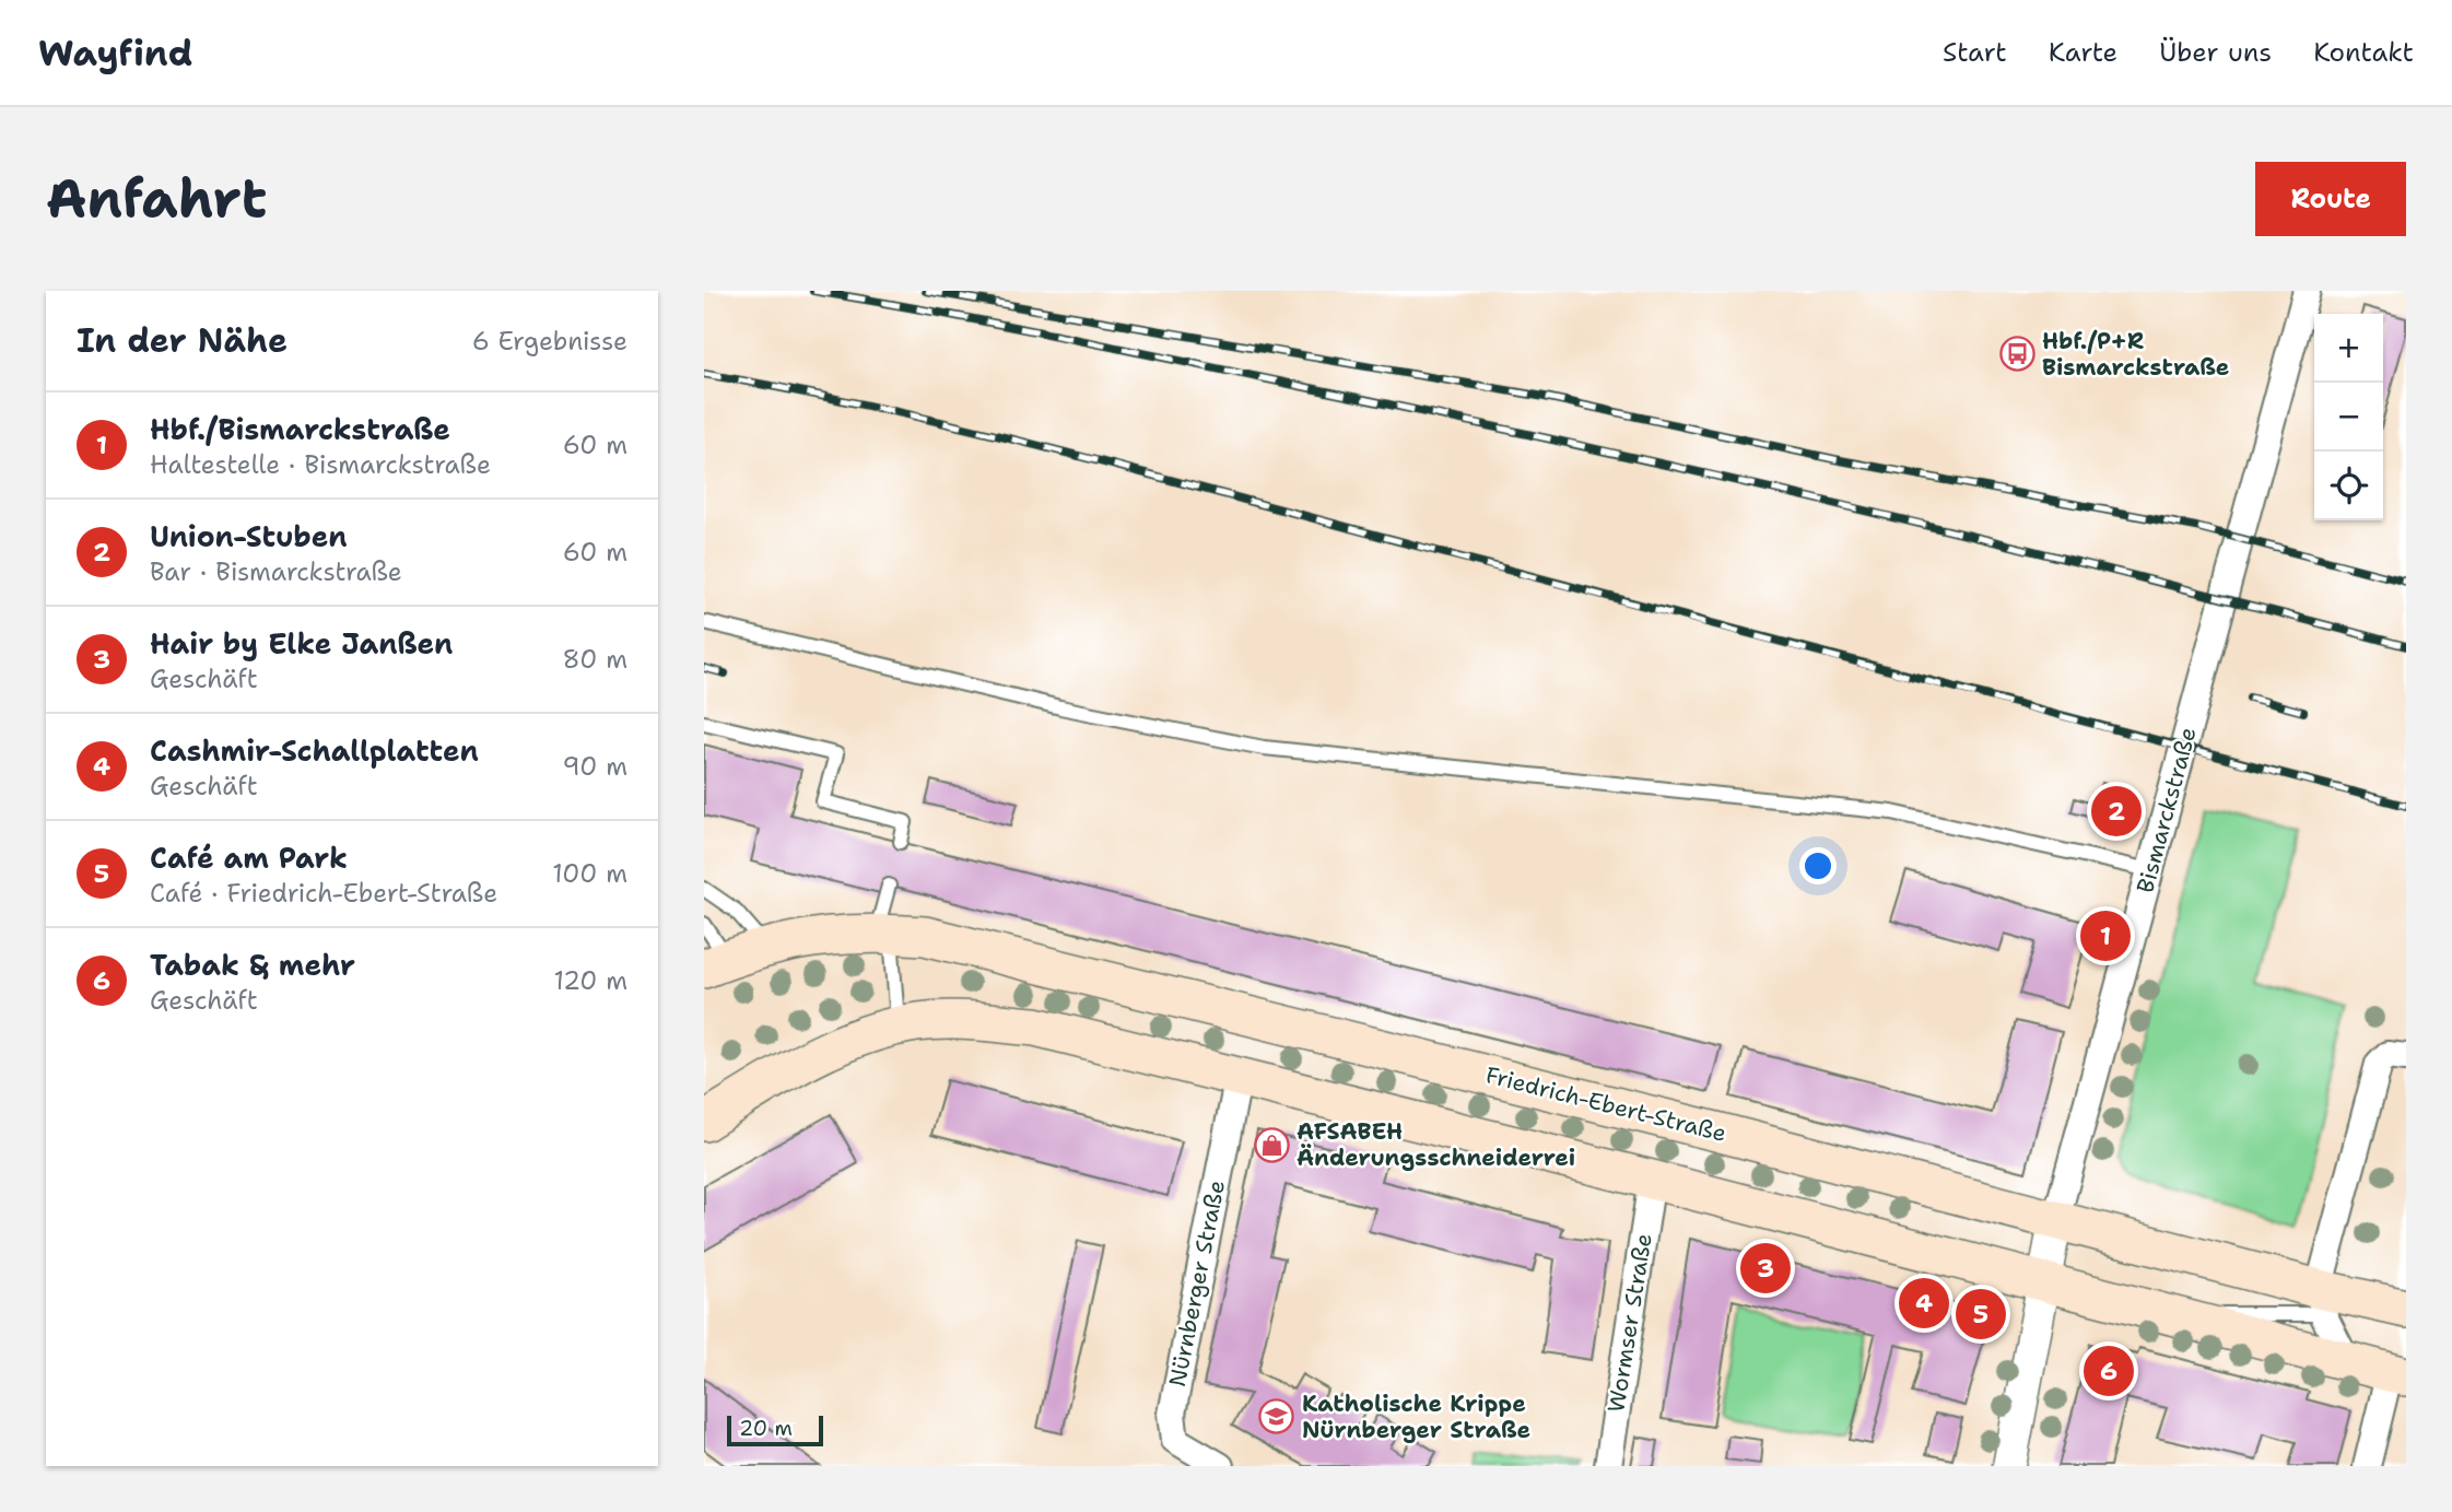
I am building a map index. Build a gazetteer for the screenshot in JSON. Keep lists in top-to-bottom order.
{
  "streets": {
    "main road": ["Friedrich-Ebert-Straße"],
    "street": ["Bismarckstraße", "Nürnberger Straße", "Wormser Straße"]
  },
  "crossings": [
    ["Bismarckstraße", "Friedrich-Ebert-Straße"],
    ["Friedrich-Ebert-Straße", "Nürnberger Straße"],
    ["Friedrich-Ebert-Straße", "Wormser Straße"]
  ],
  "places": {
    "bus stop": ["Hbf./P+R Bismarckstraße"],
    "shop": ["AFSABEH Änderungsschneiderrei"],
    "school or university": ["Katholische Krippe Nürnberger Straße"]
  },
  "scale_bar": "20 m",
  "page": {
    "header": "Wayfind",
    "nav": [
      "Start",
      "Karte",
      "Über uns",
      "Kontakt"
    ],
    "buttons": "Route",
    "title": "Anfahrt",
    "heading": ["In der Nähe", "6 Ergebnisse"],
    "map_buttons": ["+", "−"],
    "list": [
      {
        "mark": "1",
        "name": "Hbf./Bismarckstraße",
        "note": "Haltestelle · Bismarckstraße",
        "value": "60 m"
      },
      {
        "mark": "2",
        "name": "Union-Stuben",
        "note": "Bar · Bismarckstraße",
        "value": "60 m"
      },
      {
        "mark": "3",
        "name": "Hair by Elke Janßen",
        "note": "Geschäft",
        "value": "80 m"
      },
      {
        "mark": "4",
        "name": "Cashmir-Schallplatten",
        "note": "Geschäft",
        "value": "90 m"
      },
      {
        "mark": "5",
        "name": "Café am Park",
        "note": "Café · Friedrich-Ebert-Straße",
        "value": "100 m"
      },
      {
        "mark": "6",
        "name": "Tabak & mehr",
        "note": "Geschäft",
        "value": "120 m"
      }
    ],
    "pins": [
      "2",
      "1",
      "3",
      "4",
      "5",
      "6"
    ],
    "scale": "20 m"
  }
}
